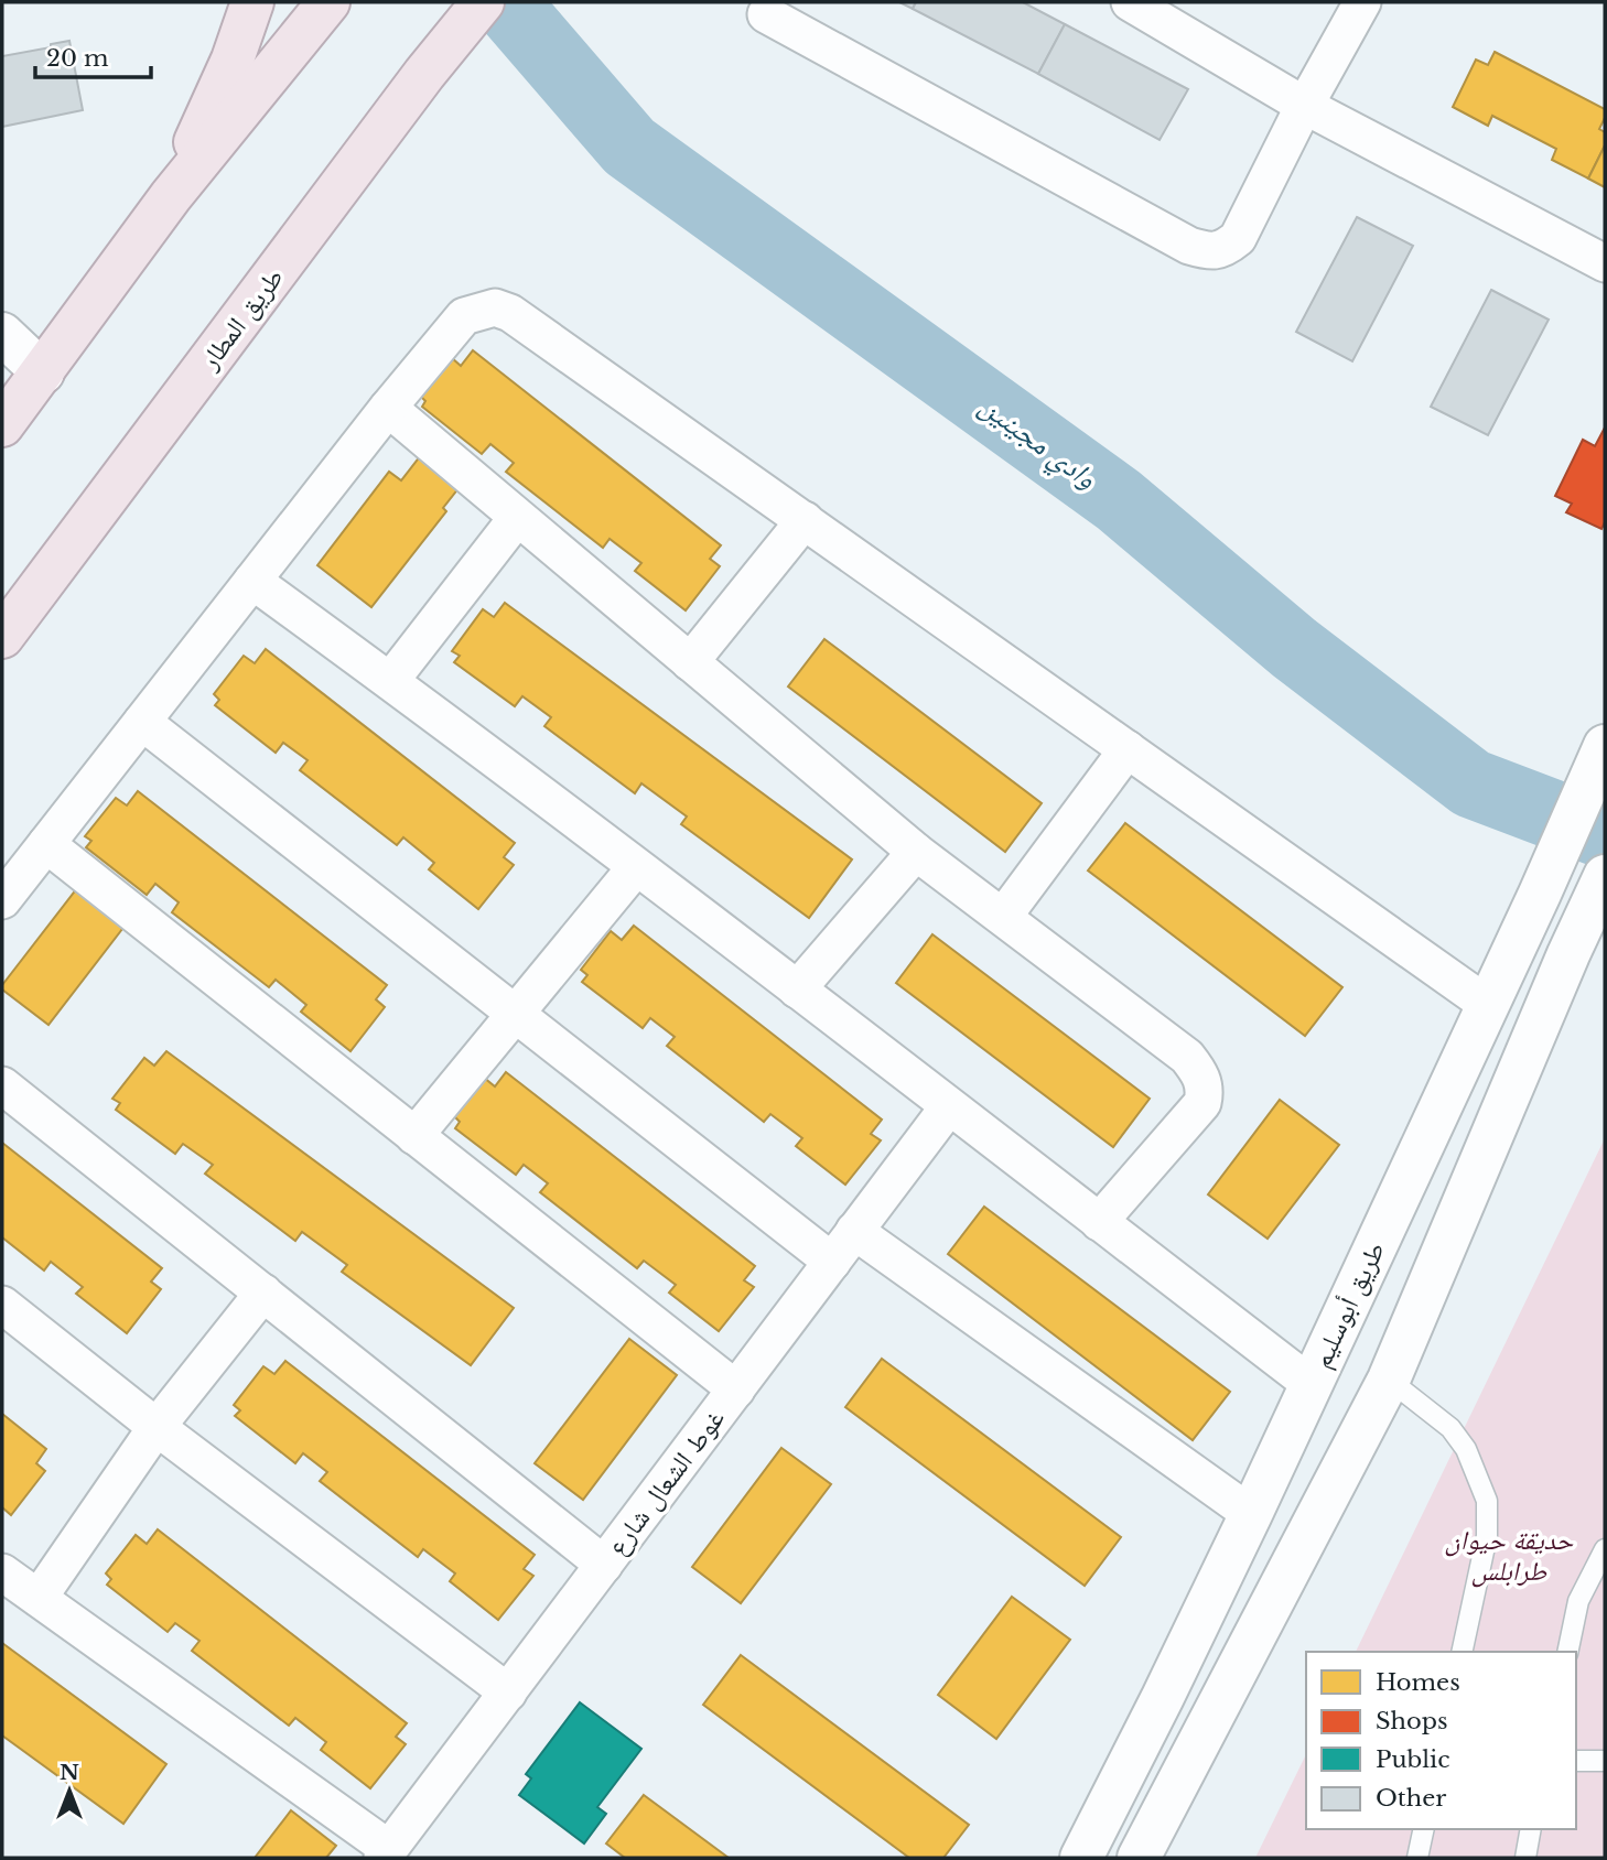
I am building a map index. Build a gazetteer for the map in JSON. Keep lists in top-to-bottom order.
{
  "streets": {
    "highway": ["طريق المطار"],
    "main road": ["طريق أبوسليم"],
    "street": ["غوط الشعال شارع"]
  },
  "water": ["وادي مجينين"],
  "parks": ["حديقة حيوان طرابلس"],
  "legend": [
    "Homes",
    "Shops",
    "Public",
    "Other"
  ],
  "scale_bar": "20 m",
  "north": "top"
}
